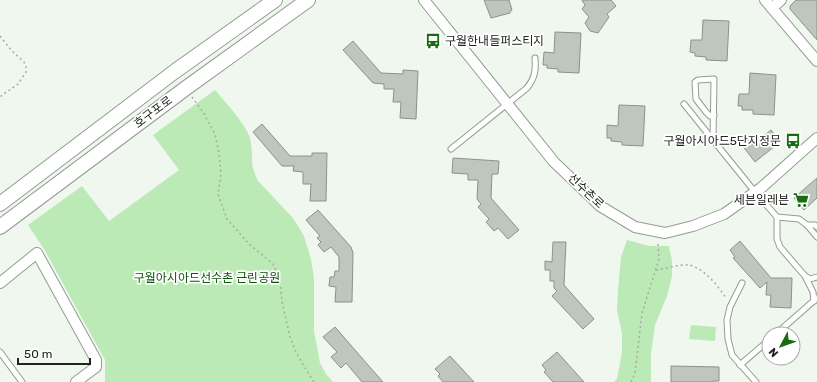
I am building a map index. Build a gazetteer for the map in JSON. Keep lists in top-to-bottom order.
{
  "streets": {
    "main road": ["호구포로"],
    "street": ["선수촌로"]
  },
  "parks": ["구월아시아드선수촌 근린공원"],
  "places": {
    "bus stop": ["구월한내들퍼스티지", "구월아시아드5단지정문"],
    "supermarket": ["세븐일레븐"]
  },
  "scale_bar": "50 m",
  "north": "bottom left"
}
